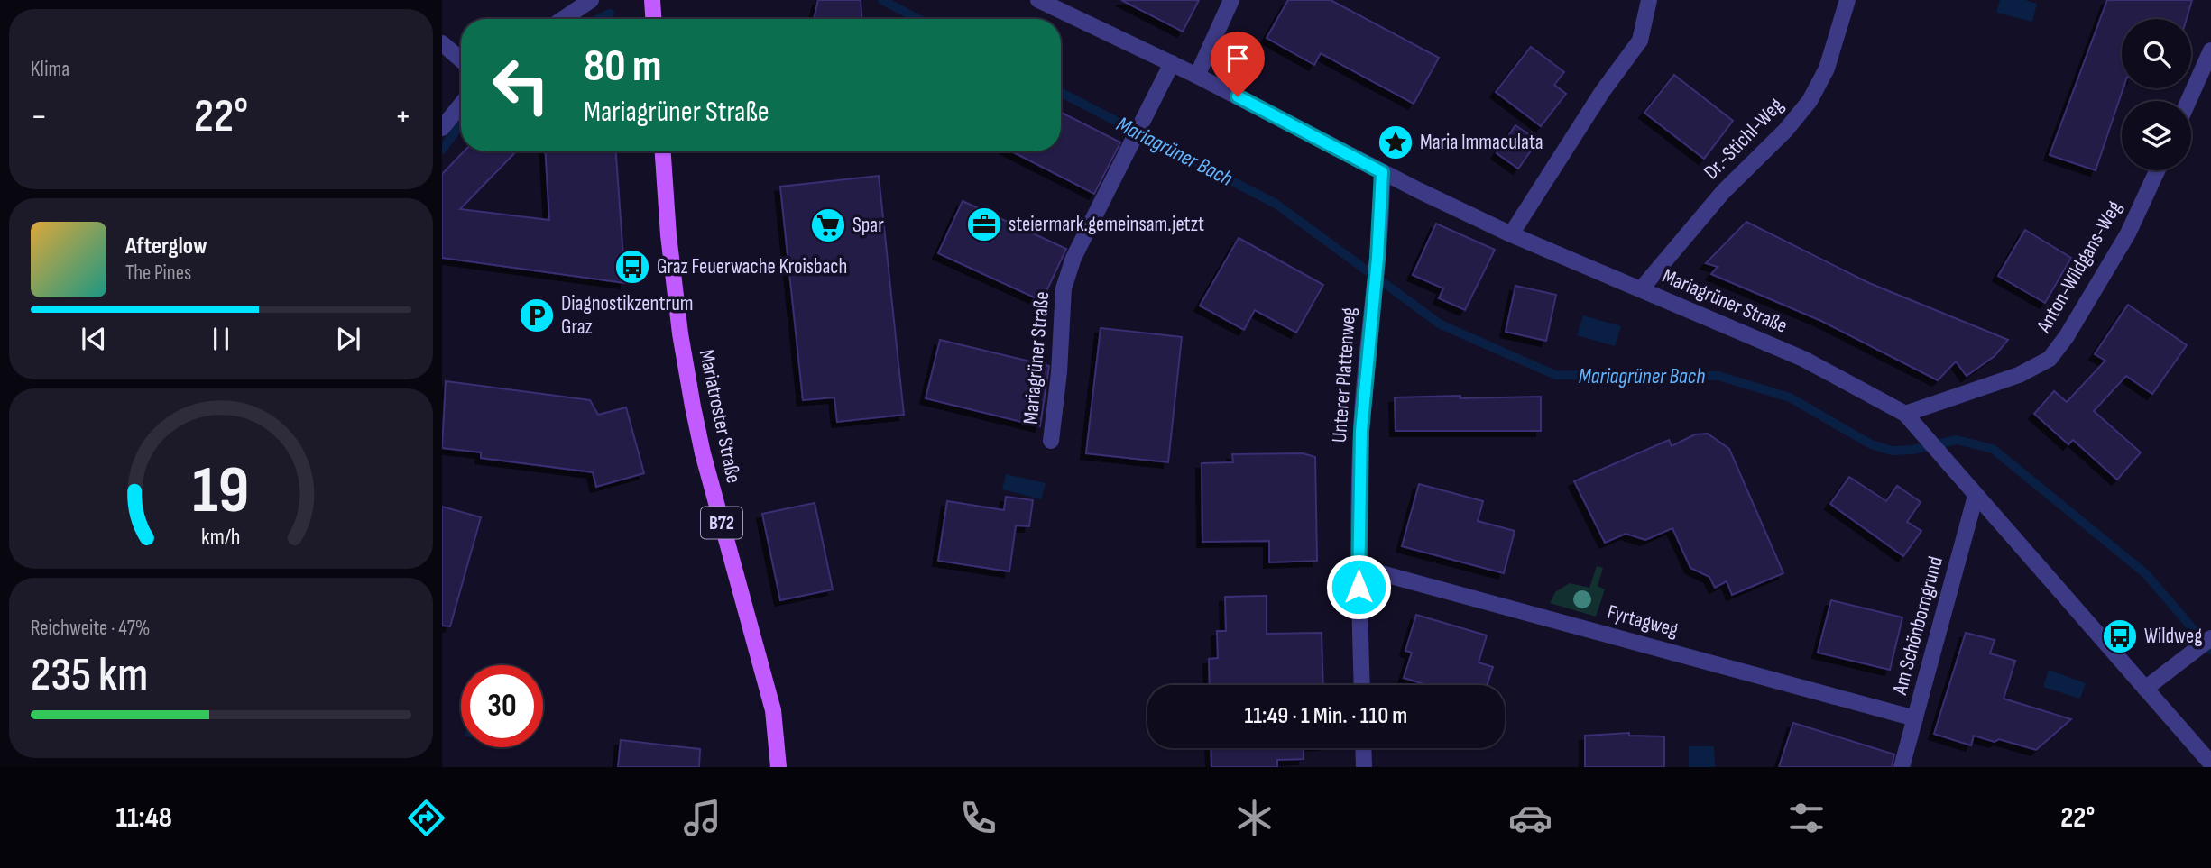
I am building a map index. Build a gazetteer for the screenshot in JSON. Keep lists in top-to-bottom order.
{
  "streets": {
    "main road": ["Mariatroster Straße", "B72"],
    "street": [
      "Dr.-Stichl-Weg",
      "Anton-Wildgans-Weg",
      "Mariagrüner Straße",
      "Unterer Plattenweg",
      "Fyrtagweg",
      "Am Schönborngrund"
    ]
  },
  "crossings": [
    ["Dr.-Stichl-Weg", "Mariagrüner Straße"],
    ["Anton-Wildgans-Weg", "Mariagrüner Straße"],
    ["Mariagrüner Straße", "Unterer Plattenweg"],
    ["Mariagrüner Straße", "Am Schönborngrund"],
    ["Unterer Plattenweg", "Fyrtagweg"],
    ["Fyrtagweg", "Am Schönborngrund"]
  ],
  "water": ["Mariagrüner Bach"],
  "places": {
    "place": ["Maria Immaculata"],
    "office": ["steiermark.gemeinsam.jetzt"],
    "supermarket": ["Spar"],
    "bus stop": ["Graz Feuerwache Kroisbach", "Wildweg"],
    "parking": ["Diagnostikzentrum Graz"]
  },
  "page": {
    "tile": [
      "Klima",
      ["Reichweite · 47%", "235 km"]
    ],
    "turn": ["80 m", "Mariagrüner Straße"],
    "heat": ["−", "22°", "+"],
    "song": ["Afterglow", "The Pines"],
    "limit": "30",
    "trip": "11:49 · 1 Min. · 110 m",
    "tabs": ["11:48", "22°"],
    "gauge": ["19", "km/h"]
  }
}
